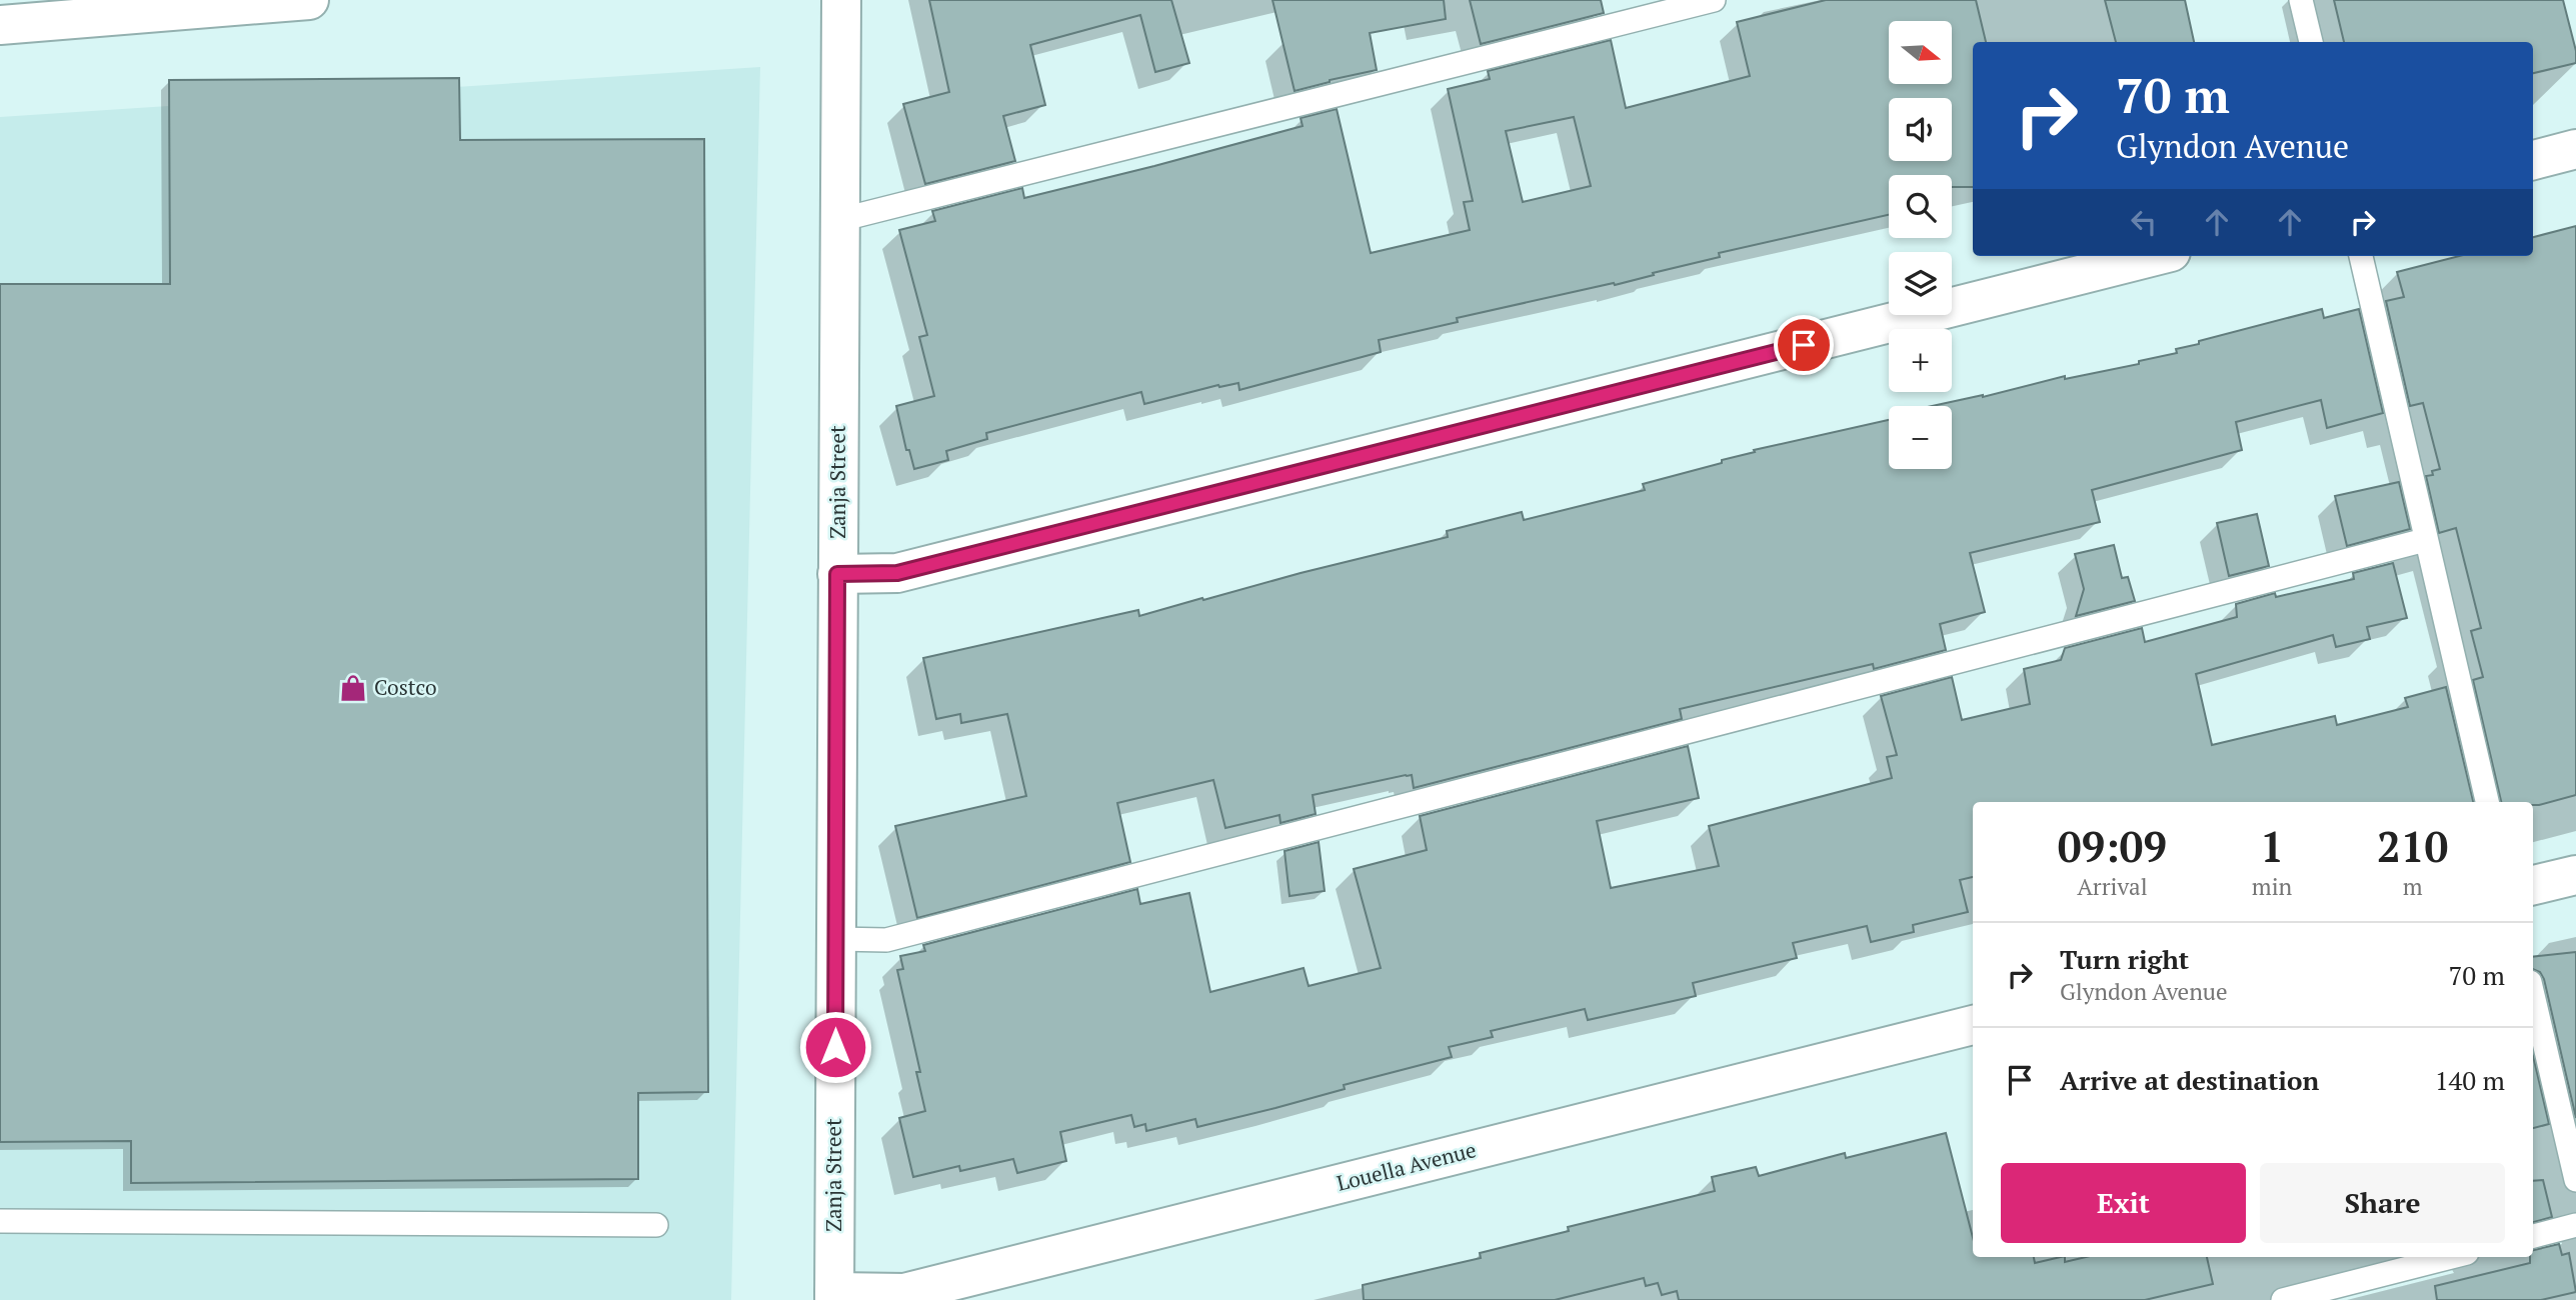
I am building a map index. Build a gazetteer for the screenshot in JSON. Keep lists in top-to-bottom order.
{
  "streets": {
    "street": ["Zanja Street", "Louella Avenue"]
  },
  "crossings": [
    ["Zanja Street", "Louella Avenue"]
  ],
  "places": {
    "shop": ["Costco"]
  },
  "north": "right",
  "page": {
    "map_buttons": ["+", "−"],
    "turn": ["70 m", "Glyndon Avenue"],
    "eta": [
      "09:09",
      "Arrival",
      "1",
      "min",
      "210",
      "m"
    ],
    "list": [
      {
        "name": "Turn right",
        "note": "Glyndon Avenue",
        "value": "70 m"
      },
      {
        "name": "Arrive at destination",
        "value": "140 m"
      }
    ],
    "buttons": ["Exit", "Share"]
  }
}
